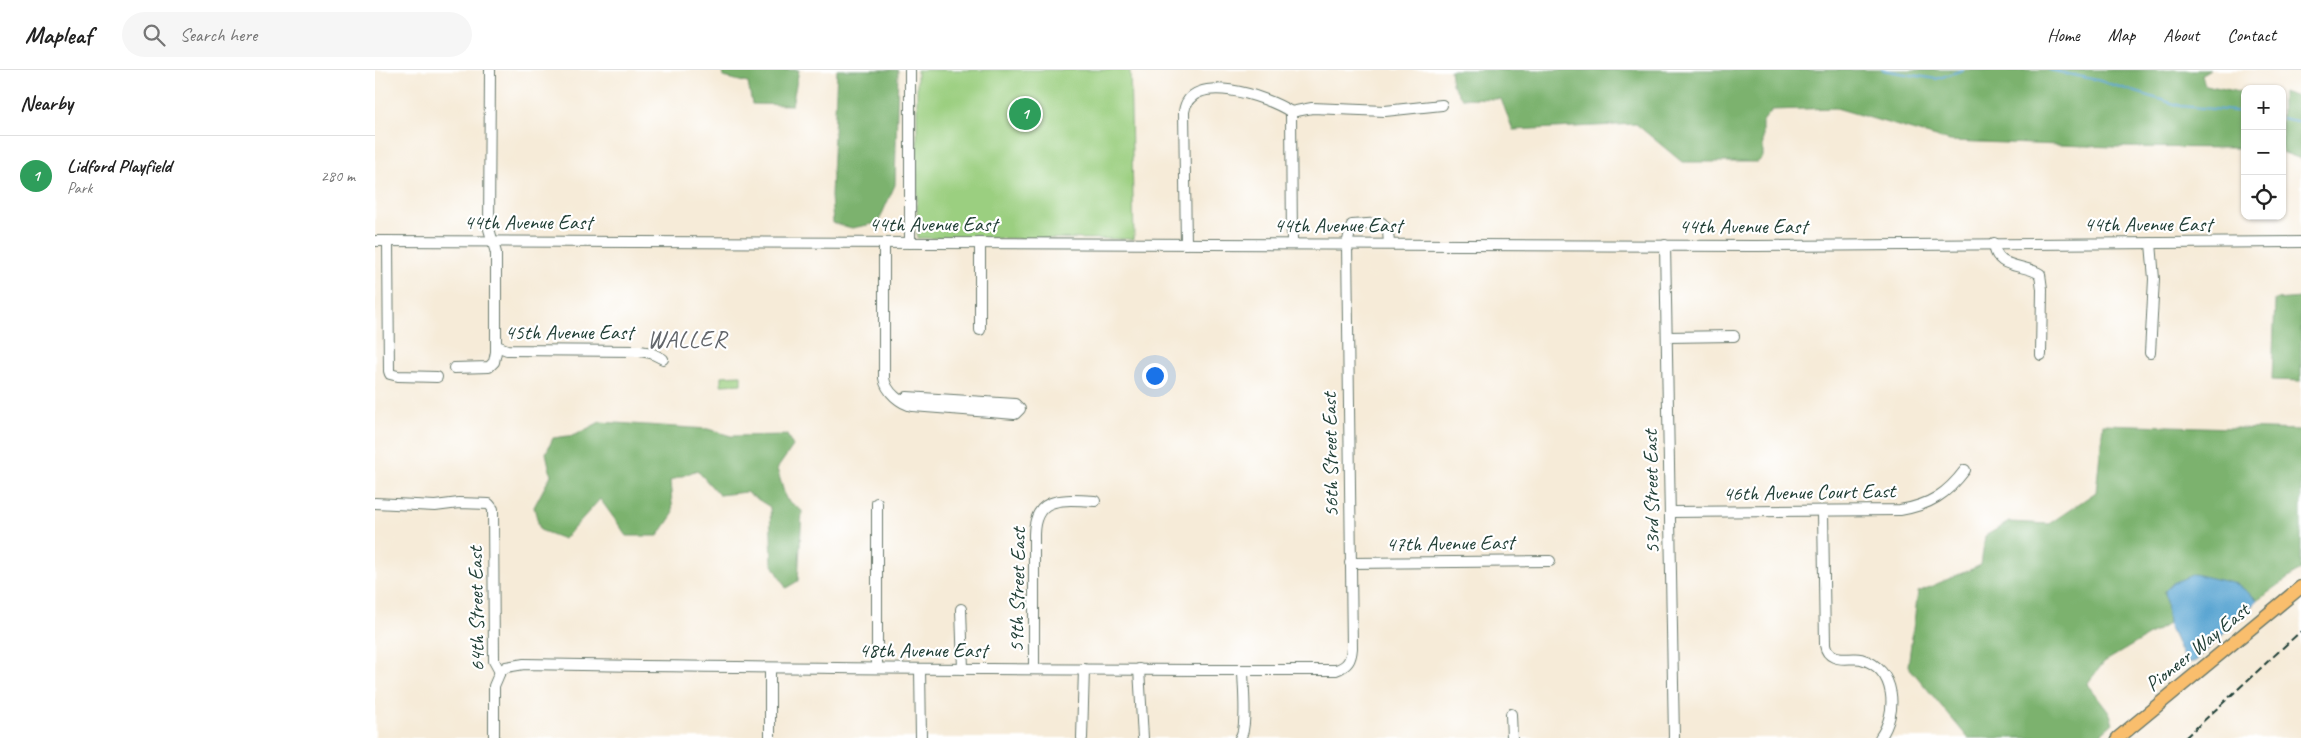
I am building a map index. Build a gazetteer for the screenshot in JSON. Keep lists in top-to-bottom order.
{
  "streets": {
    "main road": ["Pioneer Way East"],
    "street": [
      "44th Avenue East",
      "45th Avenue East",
      "56th Street East",
      "53rd Street East",
      "46th Avenue Court East",
      "47th Avenue East",
      "59th Street East",
      "64th Street East",
      "48th Avenue East"
    ]
  },
  "crossings": [
    ["44th Avenue East", "56th Street East"],
    ["44th Avenue East", "53rd Street East"],
    ["56th Street East", "47th Avenue East"],
    ["56th Street East", "48th Avenue East"],
    ["53rd Street East", "46th Avenue Court East"],
    ["59th Street East", "48th Avenue East"],
    ["64th Street East", "48th Avenue East"]
  ],
  "districts": ["WALLER"],
  "page": {
    "header": "Mapleaf",
    "search": "Search here",
    "nav": [
      "Home",
      "Map",
      "About",
      "Contact"
    ],
    "heading": "Nearby",
    "map_buttons": ["+", "−"],
    "pins": "1",
    "list": [
      {
        "mark": "1",
        "name": "Lidford Playfield",
        "note": "Park",
        "value": "280 m"
      }
    ]
  }
}
